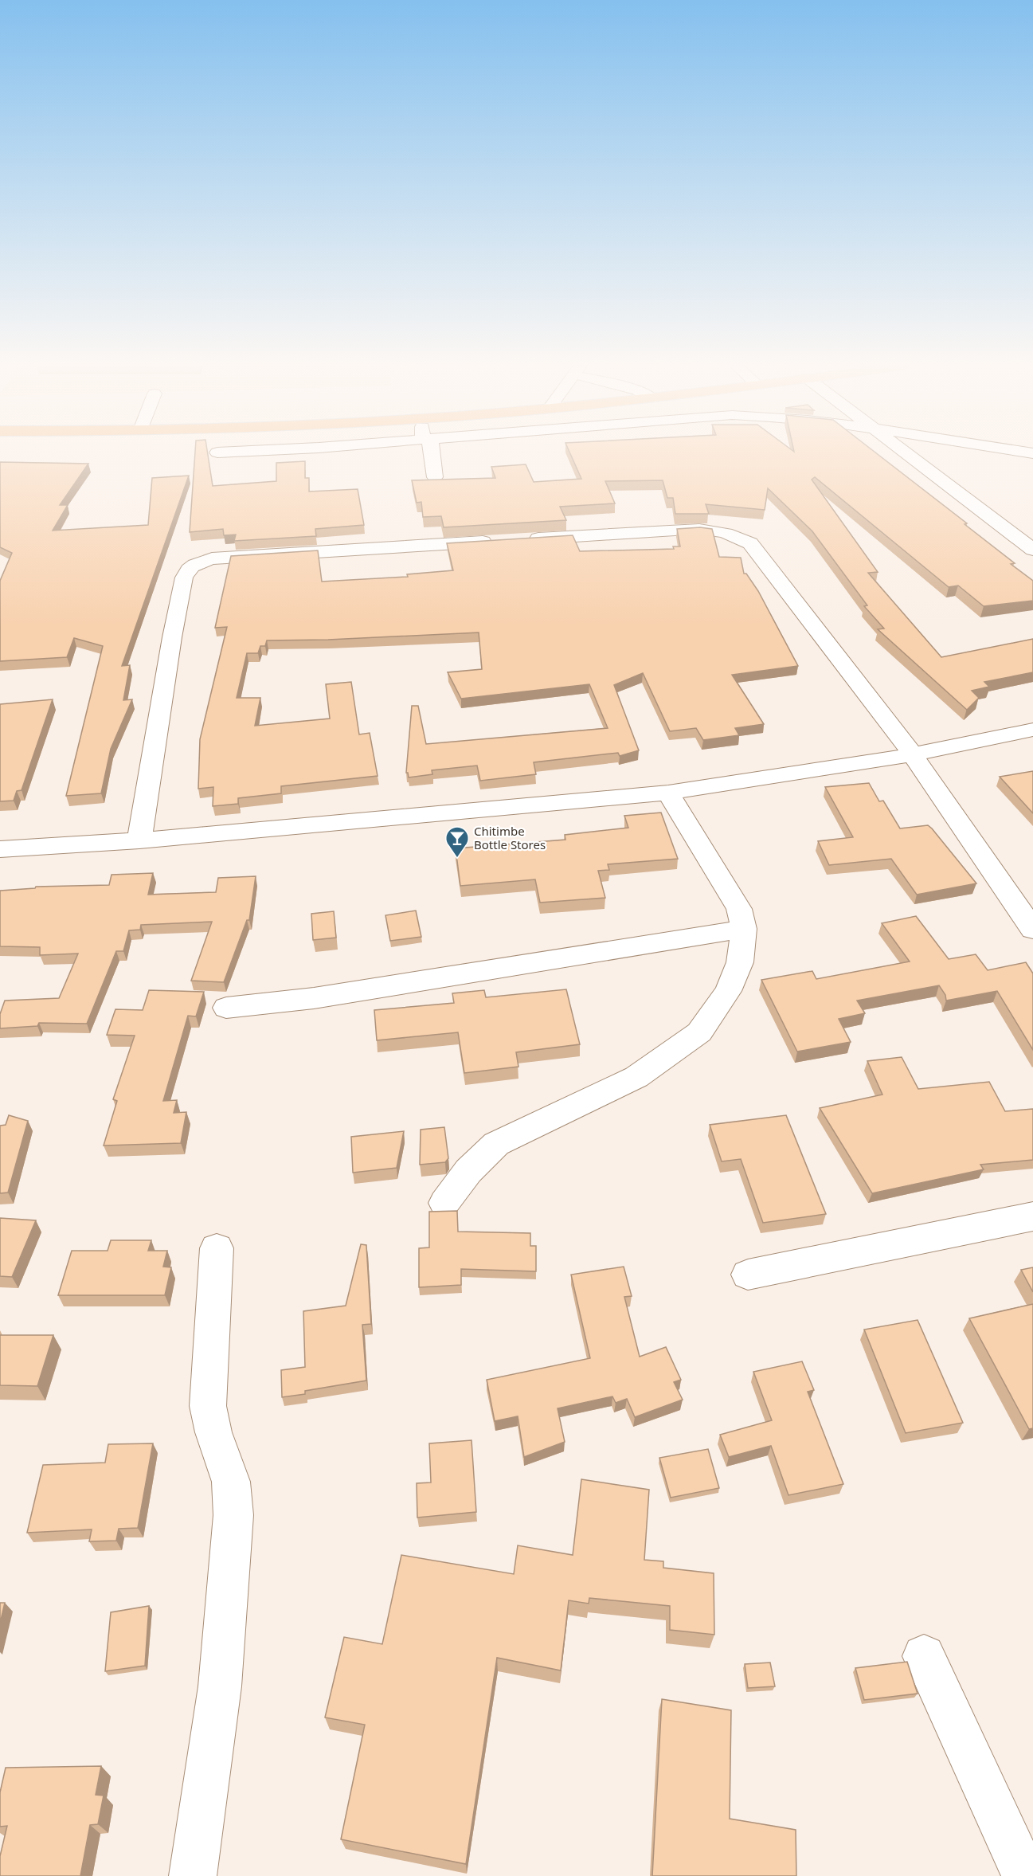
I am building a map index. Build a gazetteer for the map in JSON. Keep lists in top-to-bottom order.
{
  "places": {
    "bar": ["Chitimbe Bottle Stores"]
  }
}
